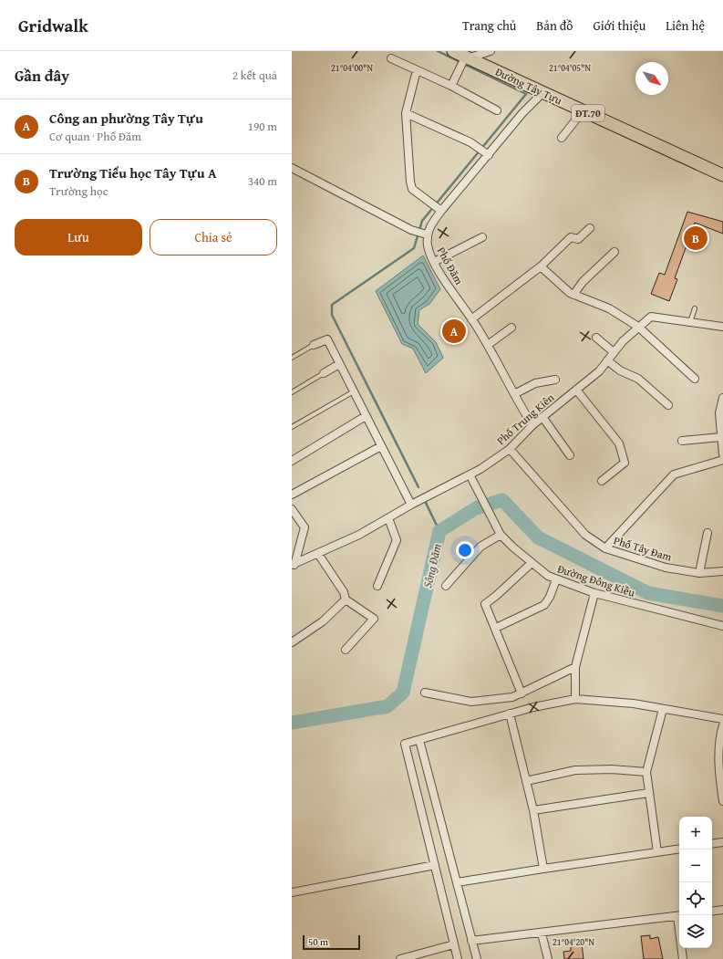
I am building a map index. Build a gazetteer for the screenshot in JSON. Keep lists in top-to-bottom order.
{
  "streets": {
    "main road": ["Đường Tây Tựu", "ĐT.70"],
    "street": [
      "Phố Đăm",
      "Phố Trung Kiên",
      "Phố Tây Đam",
      "Đường Đông Kiều"
    ]
  },
  "crossings": [
    ["Phố Đăm", "Phố Trung Kiên"],
    ["Phố Trung Kiên", "Phố Tây Đam"],
    ["Phố Trung Kiên", "Đường Đông Kiều"]
  ],
  "water": ["Sông Đăm"],
  "scale_bar": "50 m",
  "north": "bottom right",
  "page": {
    "header": "Gridwalk",
    "nav": [
      "Trang chủ",
      "Bản đồ",
      "Giới thiệu",
      "Liên hệ"
    ],
    "heading": ["Gần đây", "2 kết quả"],
    "list": [
      {
        "mark": "A",
        "name": "Công an phường Tây Tựu",
        "note": "Cơ quan · Phố Đăm",
        "value": "190 m"
      },
      {
        "mark": "B",
        "name": "Trường Tiểu học Tây Tựu A",
        "note": "Trường học",
        "value": "340 m"
      }
    ],
    "buttons": ["Lưu", "Chia sẻ"],
    "pins": ["B", "A"],
    "map_buttons": ["+", "−"],
    "scale": "50 m"
  },
  "coordinates": ["21°04'05\"N", "21°04'00\"N", "21°04'20\"N"]
}
